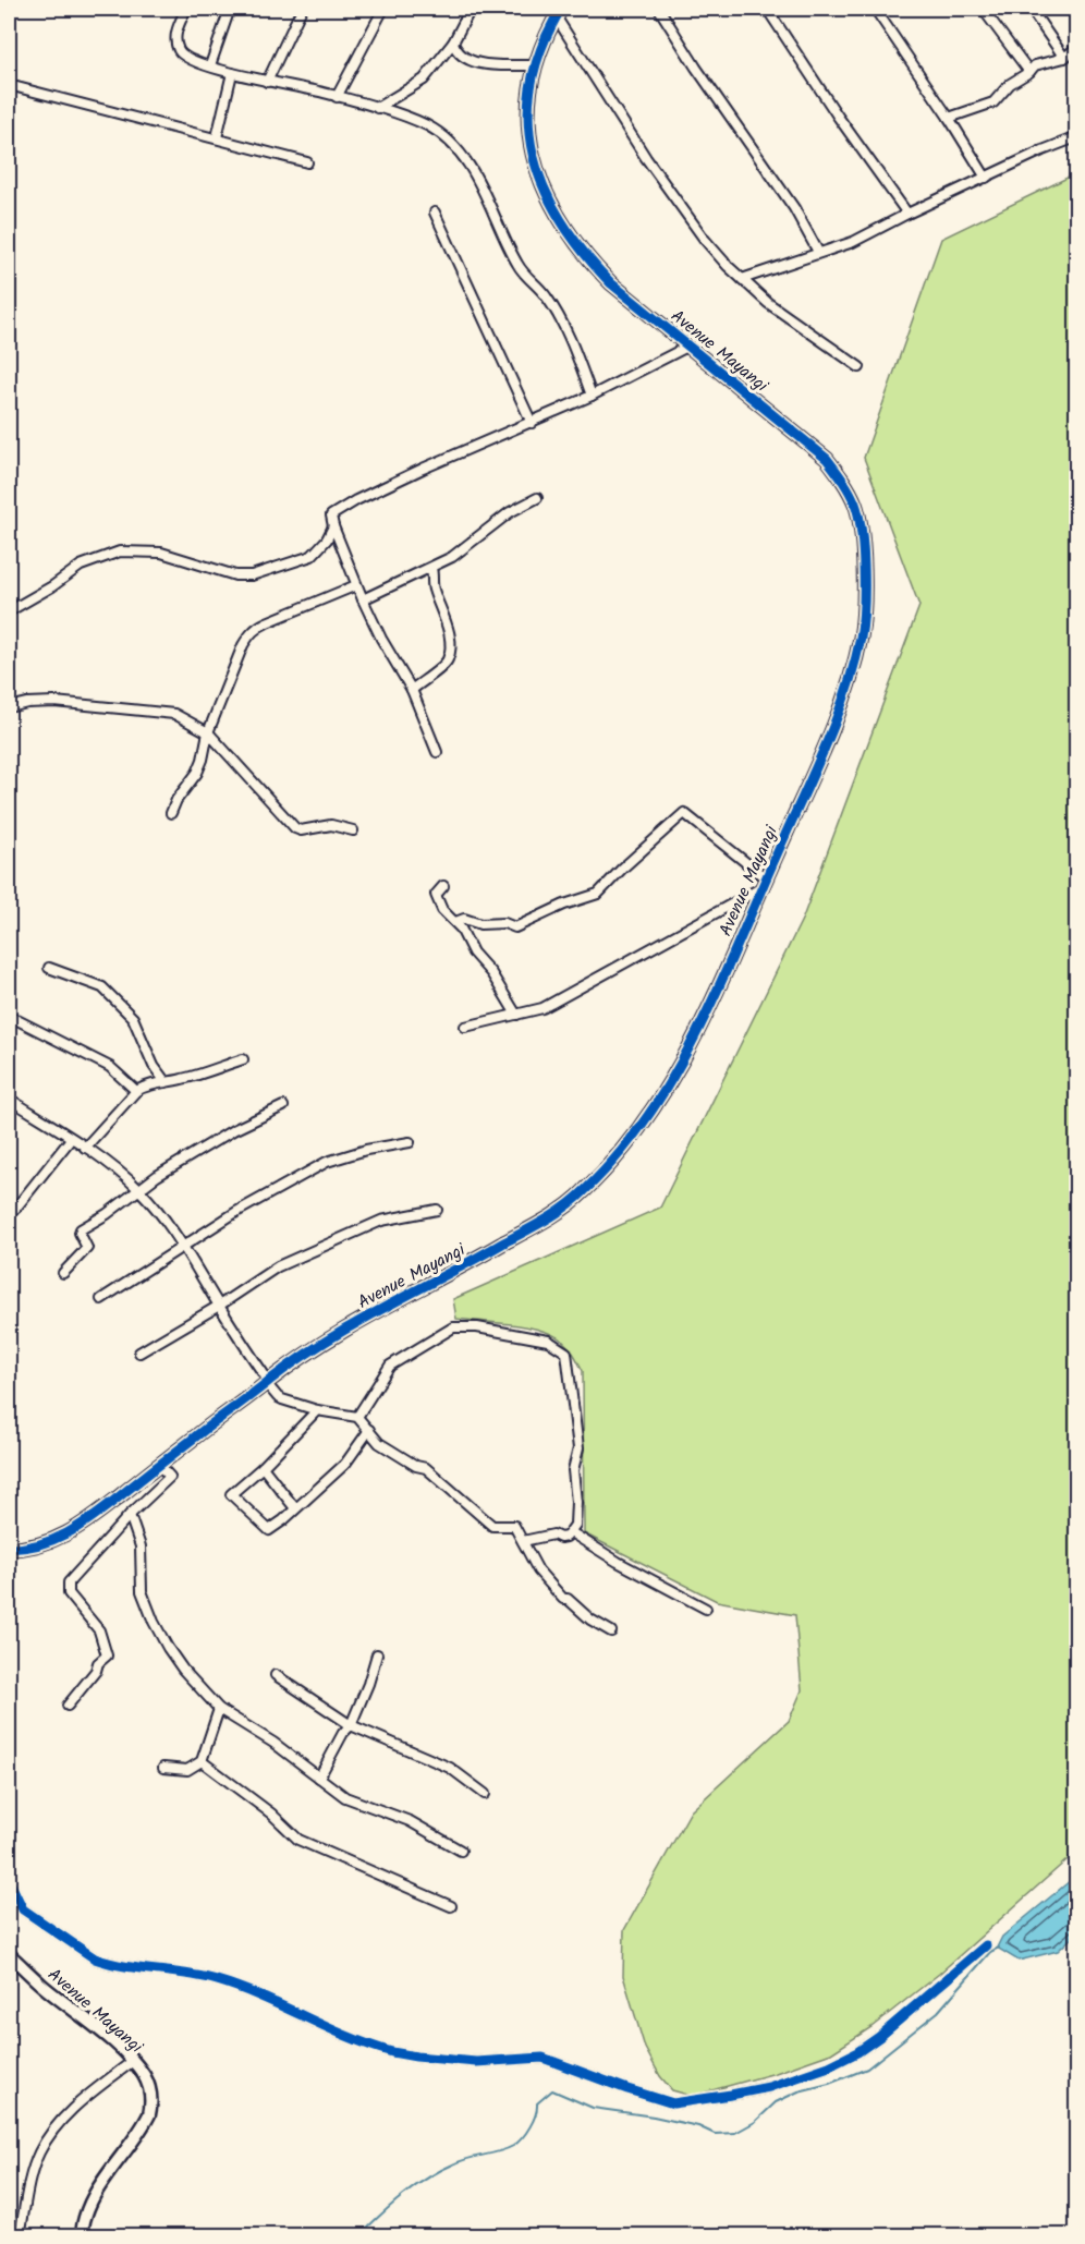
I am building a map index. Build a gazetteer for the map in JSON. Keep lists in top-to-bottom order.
{
  "streets": {
    "street": ["Avenue Mayangi"]
  }
}
